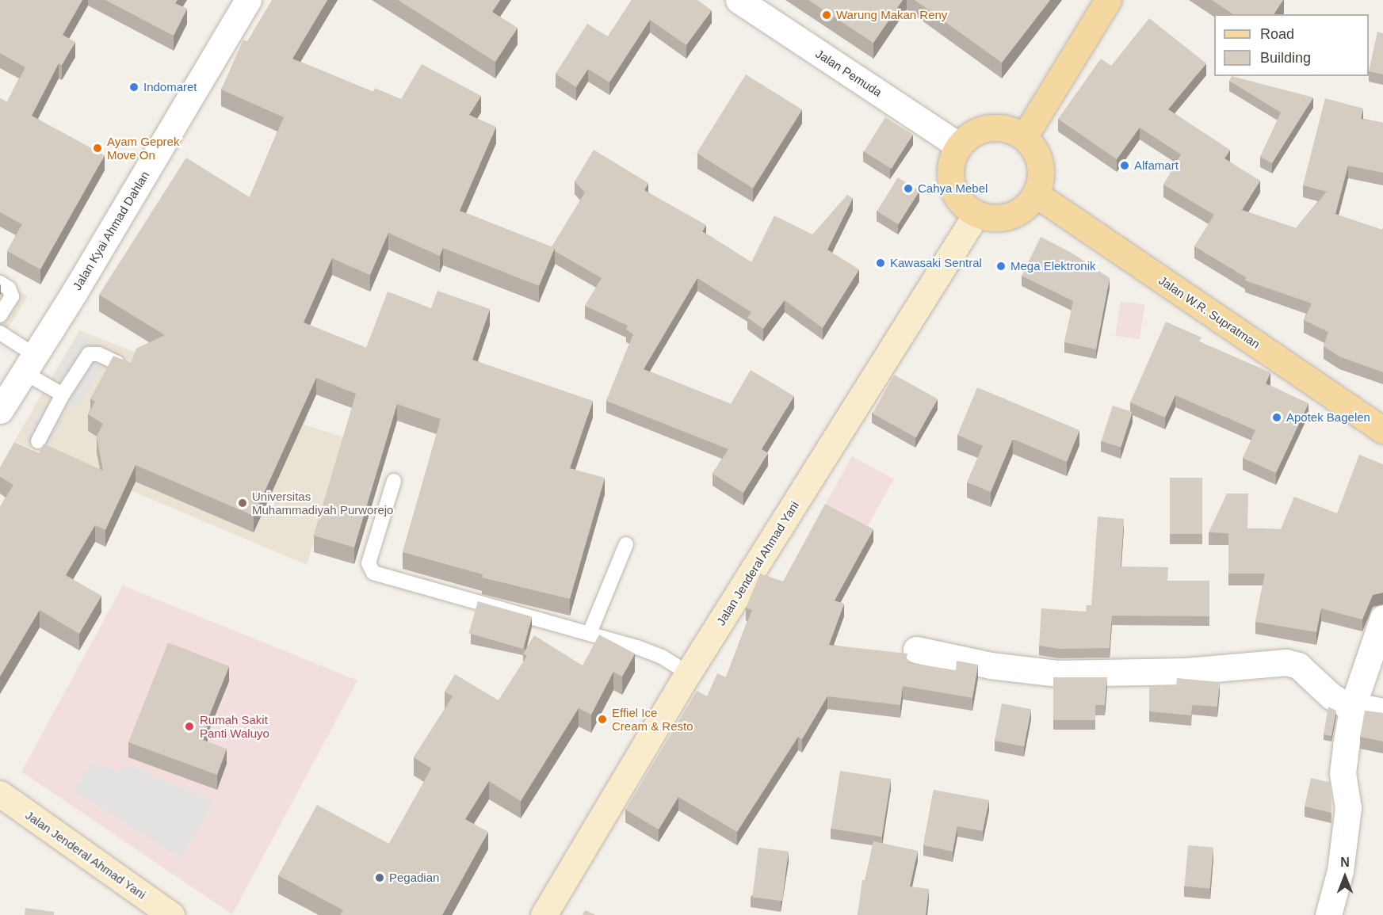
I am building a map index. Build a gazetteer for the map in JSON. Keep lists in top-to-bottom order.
{
  "streets": {
    "main road": ["Jalan W.R. Supratman", "Jalan Jenderal Ahmad Yani"],
    "street": ["Jalan Pemuda", "Jalan Kyai Ahmad Dahlan"]
  },
  "crossings": [
    ["Jalan Pemuda", "Jalan W.R. Supratman"],
    ["Jalan Pemuda", "Jalan Jenderal Ahmad Yani"],
    ["Jalan W.R. Supratman", "Jalan Jenderal Ahmad Yani"]
  ],
  "places": [
    "Warung Makan Reny",
    "Indomaret",
    "Ayam Geprek Move On",
    "Alfamart",
    "Cahya Mebel",
    "Kawasaki Sentral",
    "Mega Elektronik",
    "Apotek Bagelen",
    "Universitas Muhammadiyah Purworejo",
    "Effiel Ice Cream & Resto",
    "Rumah Sakit Panti Waluyo",
    "Pegadian"
  ],
  "legend": ["Road", "Building"],
  "north": "top"
}
